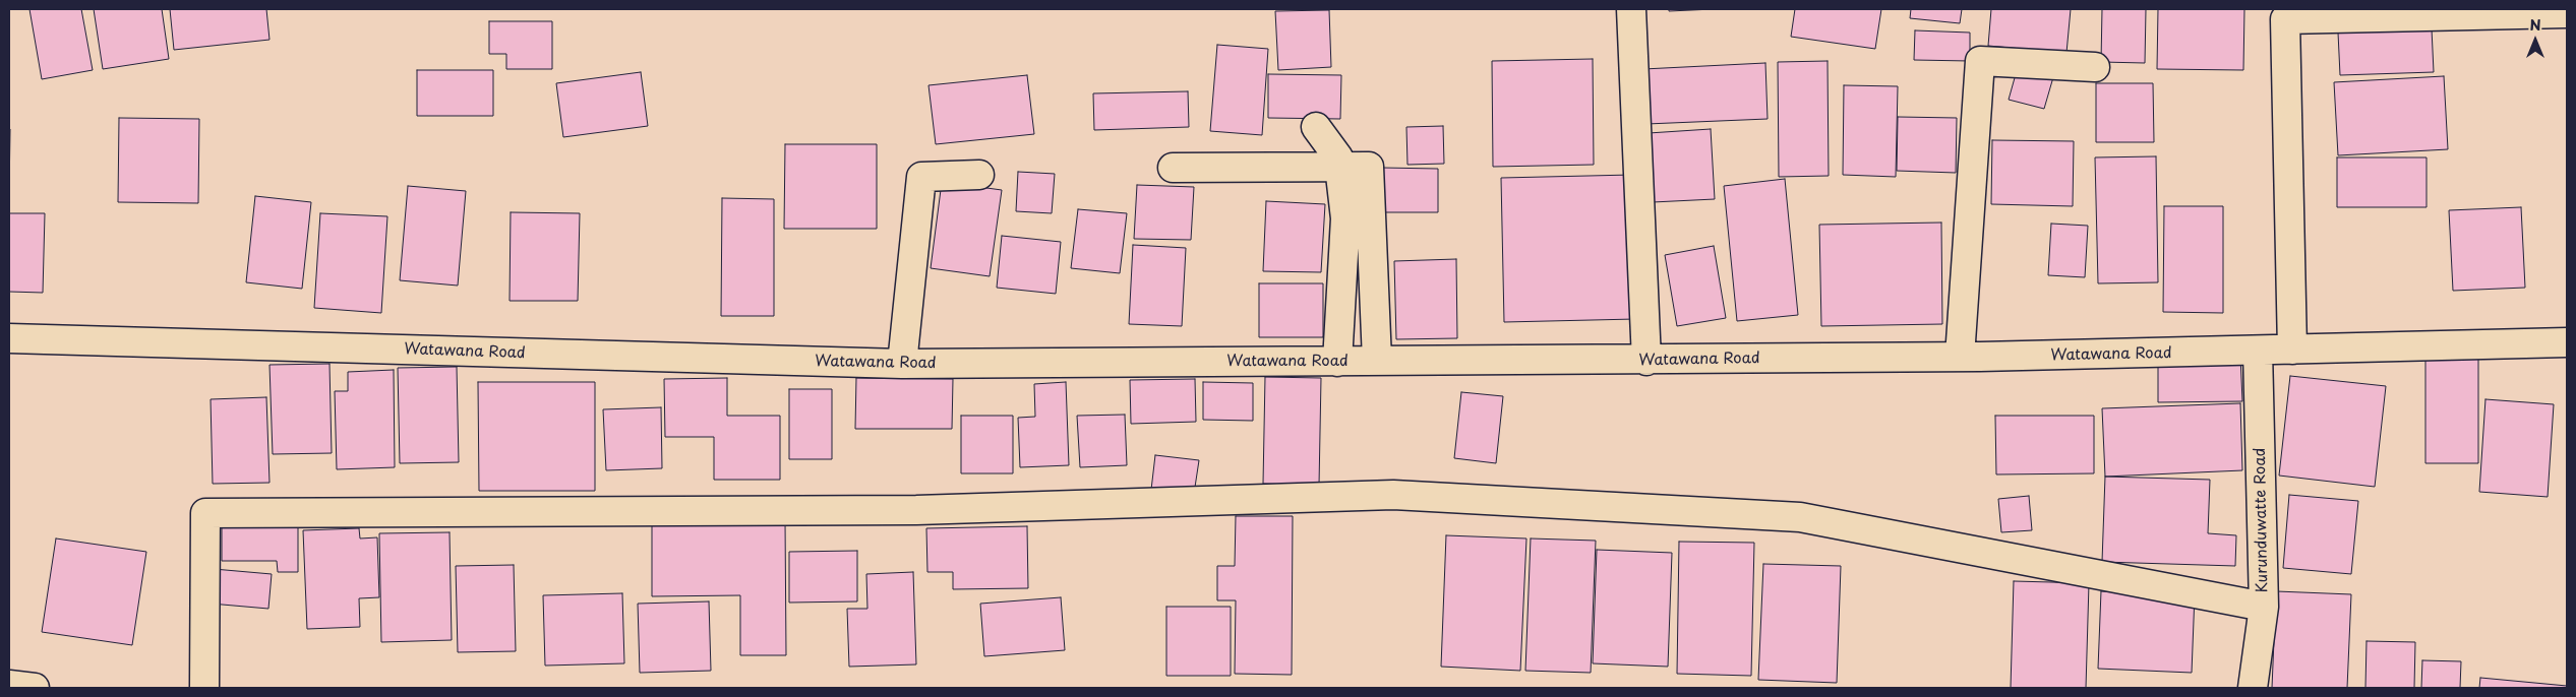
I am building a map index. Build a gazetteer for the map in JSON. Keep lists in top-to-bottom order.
{
  "streets": {
    "street": ["Watawana Road", "Kurunduwatte Road"]
  },
  "crossings": [
    ["Watawana Road", "Kurunduwatte Road"]
  ],
  "north": "top"
}
